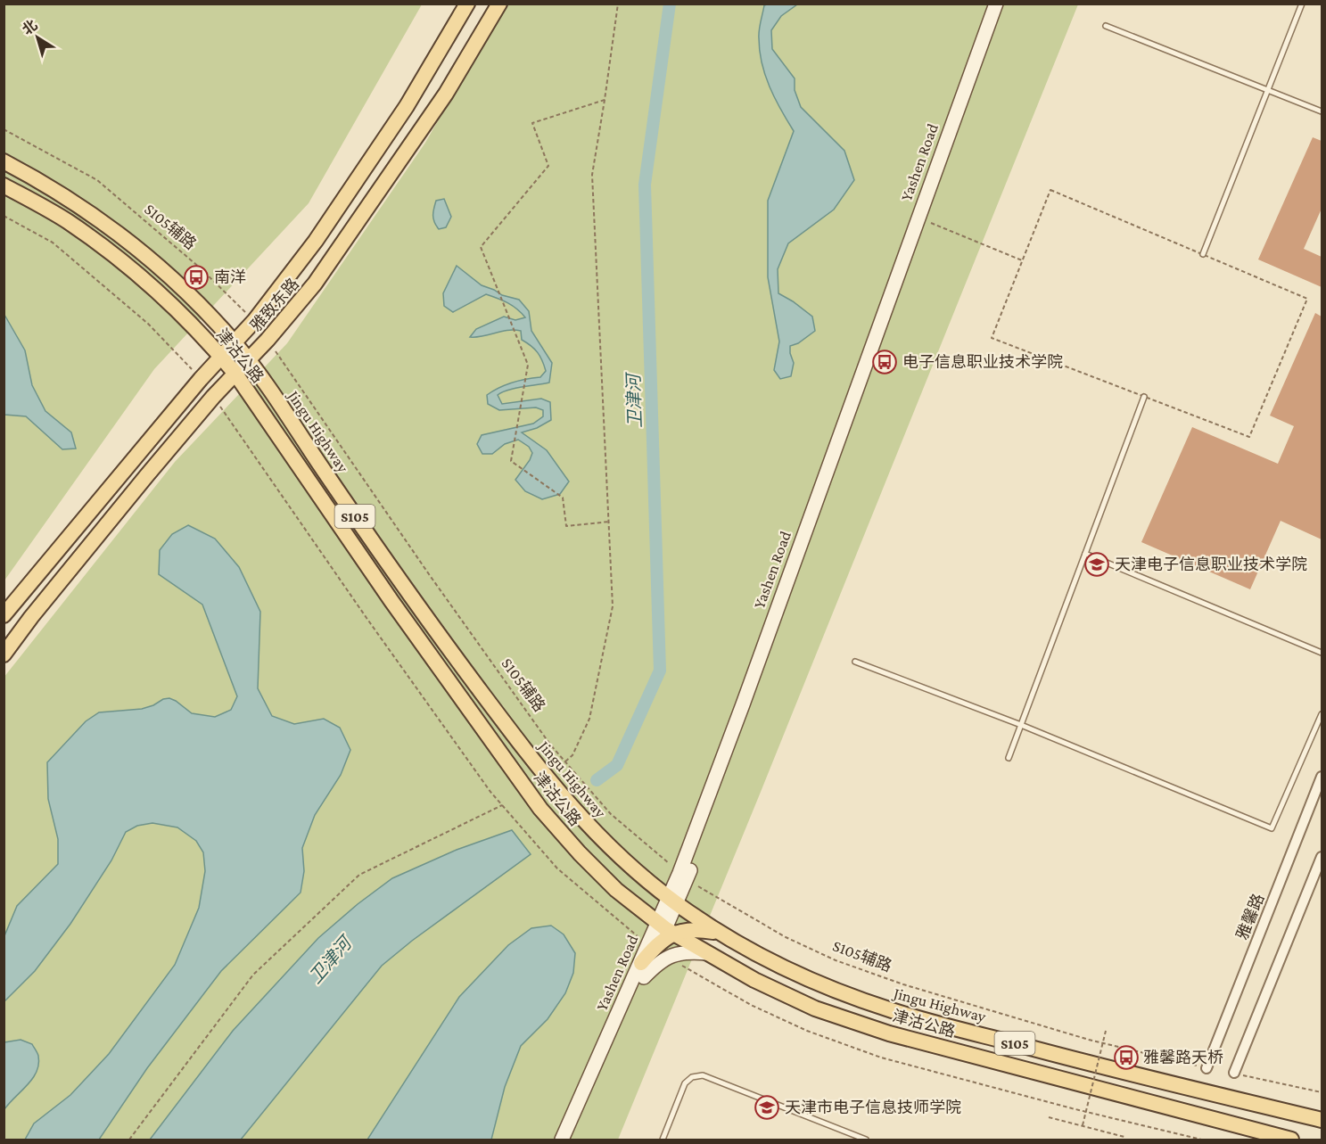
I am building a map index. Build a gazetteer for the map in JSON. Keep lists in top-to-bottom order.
{
  "streets": {
    "main road": [
      "雅致东路",
      "津沽公路",
      "Jingu Highway",
      "S105"
    ],
    "street": ["Yashen Road", "雅馨路"],
    "path": ["S105辅路"]
  },
  "crossings": [
    ["Yashen Road", "S105辅路"],
    ["Yashen Road", "津沽公路"],
    ["Yashen Road", "Jingu Highway"],
    ["S105辅路", "雅致东路"],
    ["S105辅路", "雅馨路"],
    ["雅致东路", "津沽公路"],
    ["雅致东路", "Jingu Highway"]
  ],
  "water": ["卫津河"],
  "places": {
    "bus stop": ["南洋", "电子信息职业技术学院", "雅馨路天桥"],
    "school or university": ["天津电子信息职业技术学院", "天津市电子信息技师学院"]
  },
  "north": "top left"
}
